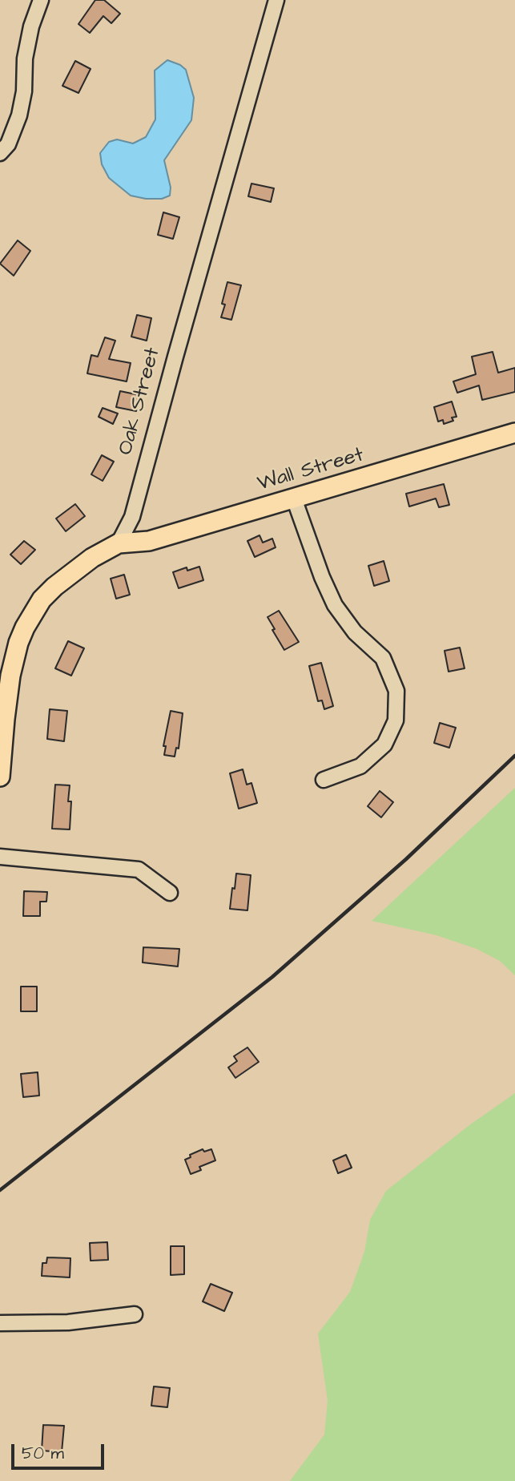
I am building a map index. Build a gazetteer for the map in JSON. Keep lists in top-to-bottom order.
{
  "streets": {
    "main road": ["Wall Street"],
    "street": ["Oak Street"]
  },
  "crossings": [
    ["Oak Street", "Wall Street"]
  ],
  "scale_bar": "50 m"
}
